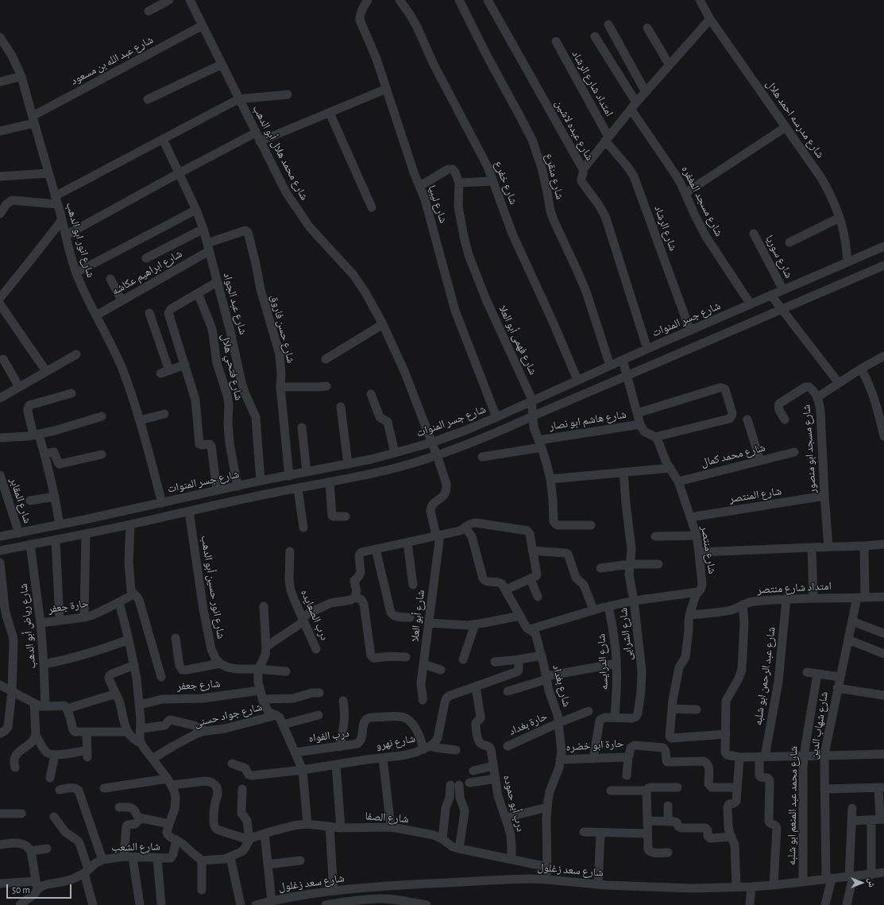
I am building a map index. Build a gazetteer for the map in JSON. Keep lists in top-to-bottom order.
{
  "streets": {
    "street": [
      "شارع عبد الله بن مسعود",
      "امتداد شارع الرشاد",
      "شارع مدرسه احمد هلال",
      "شارع عبده لاشين",
      "شارع محمد هلال أبو الدهب",
      "شارع منقرع",
      "شارع خفرع",
      "شارع مسجد المغفره",
      "شارع ليبيا",
      "شارع الرشاد",
      "شارع انور ابو الدهب",
      "شارع سوريا",
      "شارع ابراهيم عكاشه",
      "شارع عبد الجواد",
      "شارع جسر المنوات",
      "شارع حسن فاروق",
      "شارع فهمى أبو العلا",
      "شارع فتحي هلال",
      "شارع هاشم ابو نصار",
      "شارع مسجد ابو منصور",
      "شارع محمد كمال",
      "شارع المنتصر",
      "شارع المقابر",
      "شارع منتصر",
      "شارع انور حسين أبو الدهب",
      "امتداد شارع منتصر",
      "حارة جعفر",
      "درب الصعايده",
      "شارع أبو العلا",
      "شارع رياض أبو الدهب",
      "شارع الشرابى",
      "شارع الدرايسه",
      "شارع عبد الرحمن ابو شلبه",
      "شارع جعفر",
      "شارع بغداد",
      "شارع جواد حسنى",
      "حارة بغداد",
      "شارع شهاب الدين",
      "درب الفواه",
      "شارع نهرو",
      "حارة ابو خضره",
      "درب أبو حموده",
      "شارع محمد عبد المنعم ابو شلبه",
      "شارع الصفا",
      "شارع الشعب",
      "شارع سعد زغلول"
    ]
  },
  "crossings": [
    ["شارع عبد الله بن مسعود", "شارع محمد هلال أبو الدهب"],
    ["شارع عبد الله بن مسعود", "شارع انور ابو الدهب"],
    ["امتداد شارع الرشاد", "شارع الرشاد"],
    ["شارع مدرسه احمد هلال", "شارع جسر المنوات"],
    ["شارع عبده لاشين", "شارع جسر المنوات"],
    ["شارع محمد هلال أبو الدهب", "شارع جسر المنوات"],
    ["شارع منقرع", "شارع جسر المنوات"],
    ["شارع خفرع", "شارع جسر المنوات"],
    ["شارع مسجد المغفره", "شارع جسر المنوات"],
    ["شارع ليبيا", "شارع جسر المنوات"],
    ["شارع الرشاد", "شارع جسر المنوات"],
    ["شارع انور ابو الدهب", "شارع ابراهيم عكاشه"],
    ["شارع انور ابو الدهب", "شارع جسر المنوات"],
    ["شارع سوريا", "شارع جسر المنوات"],
    ["شارع ابراهيم عكاشه", "شارع عبد الجواد"],
    ["شارع ابراهيم عكاشه", "شارع حسن فاروق"],
    ["شارع عبد الجواد", "شارع جسر المنوات"],
    ["شارع عبد الجواد", "شارع حسن فاروق"],
    ["شارع جسر المنوات", "شارع حسن فاروق"],
    ["شارع جسر المنوات", "شارع فهمى أبو العلا"],
    ["شارع جسر المنوات", "شارع فتحي هلال"],
    ["شارع جسر المنوات", "شارع المقابر"],
    ["شارع فهمى أبو العلا", "شارع هاشم ابو نصار"],
    ["شارع مسجد ابو منصور", "شارع المنتصر"],
    ["شارع محمد كمال", "شارع منتصر"],
    ["شارع المنتصر", "شارع منتصر"],
    ["شارع منتصر", "امتداد شارع منتصر"],
    ["امتداد شارع منتصر", "شارع عبد الرحمن ابو شلبه"],
    ["امتداد شارع منتصر", "شارع شهاب الدين"],
    ["حارة جعفر", "شارع رياض أبو الدهب"],
    ["شارع الشرابى", "شارع الدرايسه"],
    ["شارع الشرابى", "حارة ابو خضره"],
    ["شارع عبد الرحمن ابو شلبه", "شارع سعد زغلول"],
    ["شارع بغداد", "حارة بغداد"],
    ["شارع بغداد", "حارة ابو خضره"],
    ["شارع بغداد", "شارع الصفا"],
    ["شارع بغداد", "شارع سعد زغلول"],
    ["شارع شهاب الدين", "شارع سعد زغلول"],
    ["درب الفواه", "شارع نهرو"],
    ["شارع نهرو", "درب أبو حموده"],
    ["درب أبو حموده", "شارع الصفا"],
    ["شارع محمد عبد المنعم ابو شلبه", "شارع سعد زغلول"]
  ],
  "scale_bar": "50 m",
  "north": "right"
}
